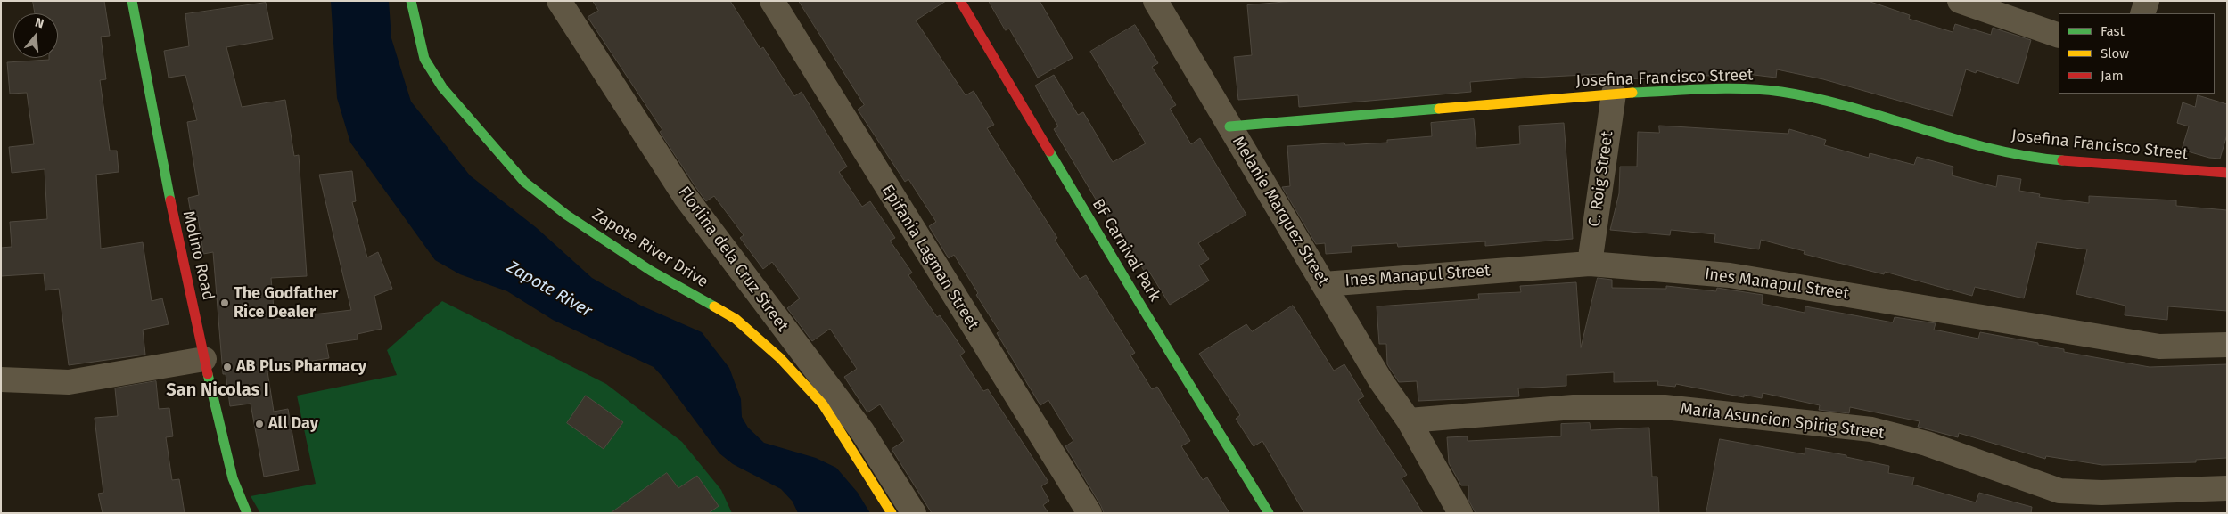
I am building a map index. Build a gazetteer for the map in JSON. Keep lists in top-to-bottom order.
{
  "streets": {
    "street": [
      "Josefina Francisco Street",
      "C. Roig Street",
      "Melanie Marquez Street",
      "Zapote River Drive",
      "BF Carnival Park",
      "Molino Road",
      "Epifania Lagman Street",
      "Florlina dela Cruz Street",
      "Ines Manapul Street",
      "Maria Asuncion Spirig Street"
    ]
  },
  "crossings": [
    ["Josefina Francisco Street", "C. Roig Street"],
    ["Josefina Francisco Street", "Melanie Marquez Street"],
    ["C. Roig Street", "Ines Manapul Street"],
    ["Melanie Marquez Street", "Ines Manapul Street"],
    ["Melanie Marquez Street", "Maria Asuncion Spirig Street"]
  ],
  "districts": ["San Nicolas I"],
  "water": ["Zapote River"],
  "places": ["The Godfather Rice Dealer", "AB Plus Pharmacy", "All Day"],
  "legend": ["Fast", "Slow", "Jam"],
  "north": "top"
}
